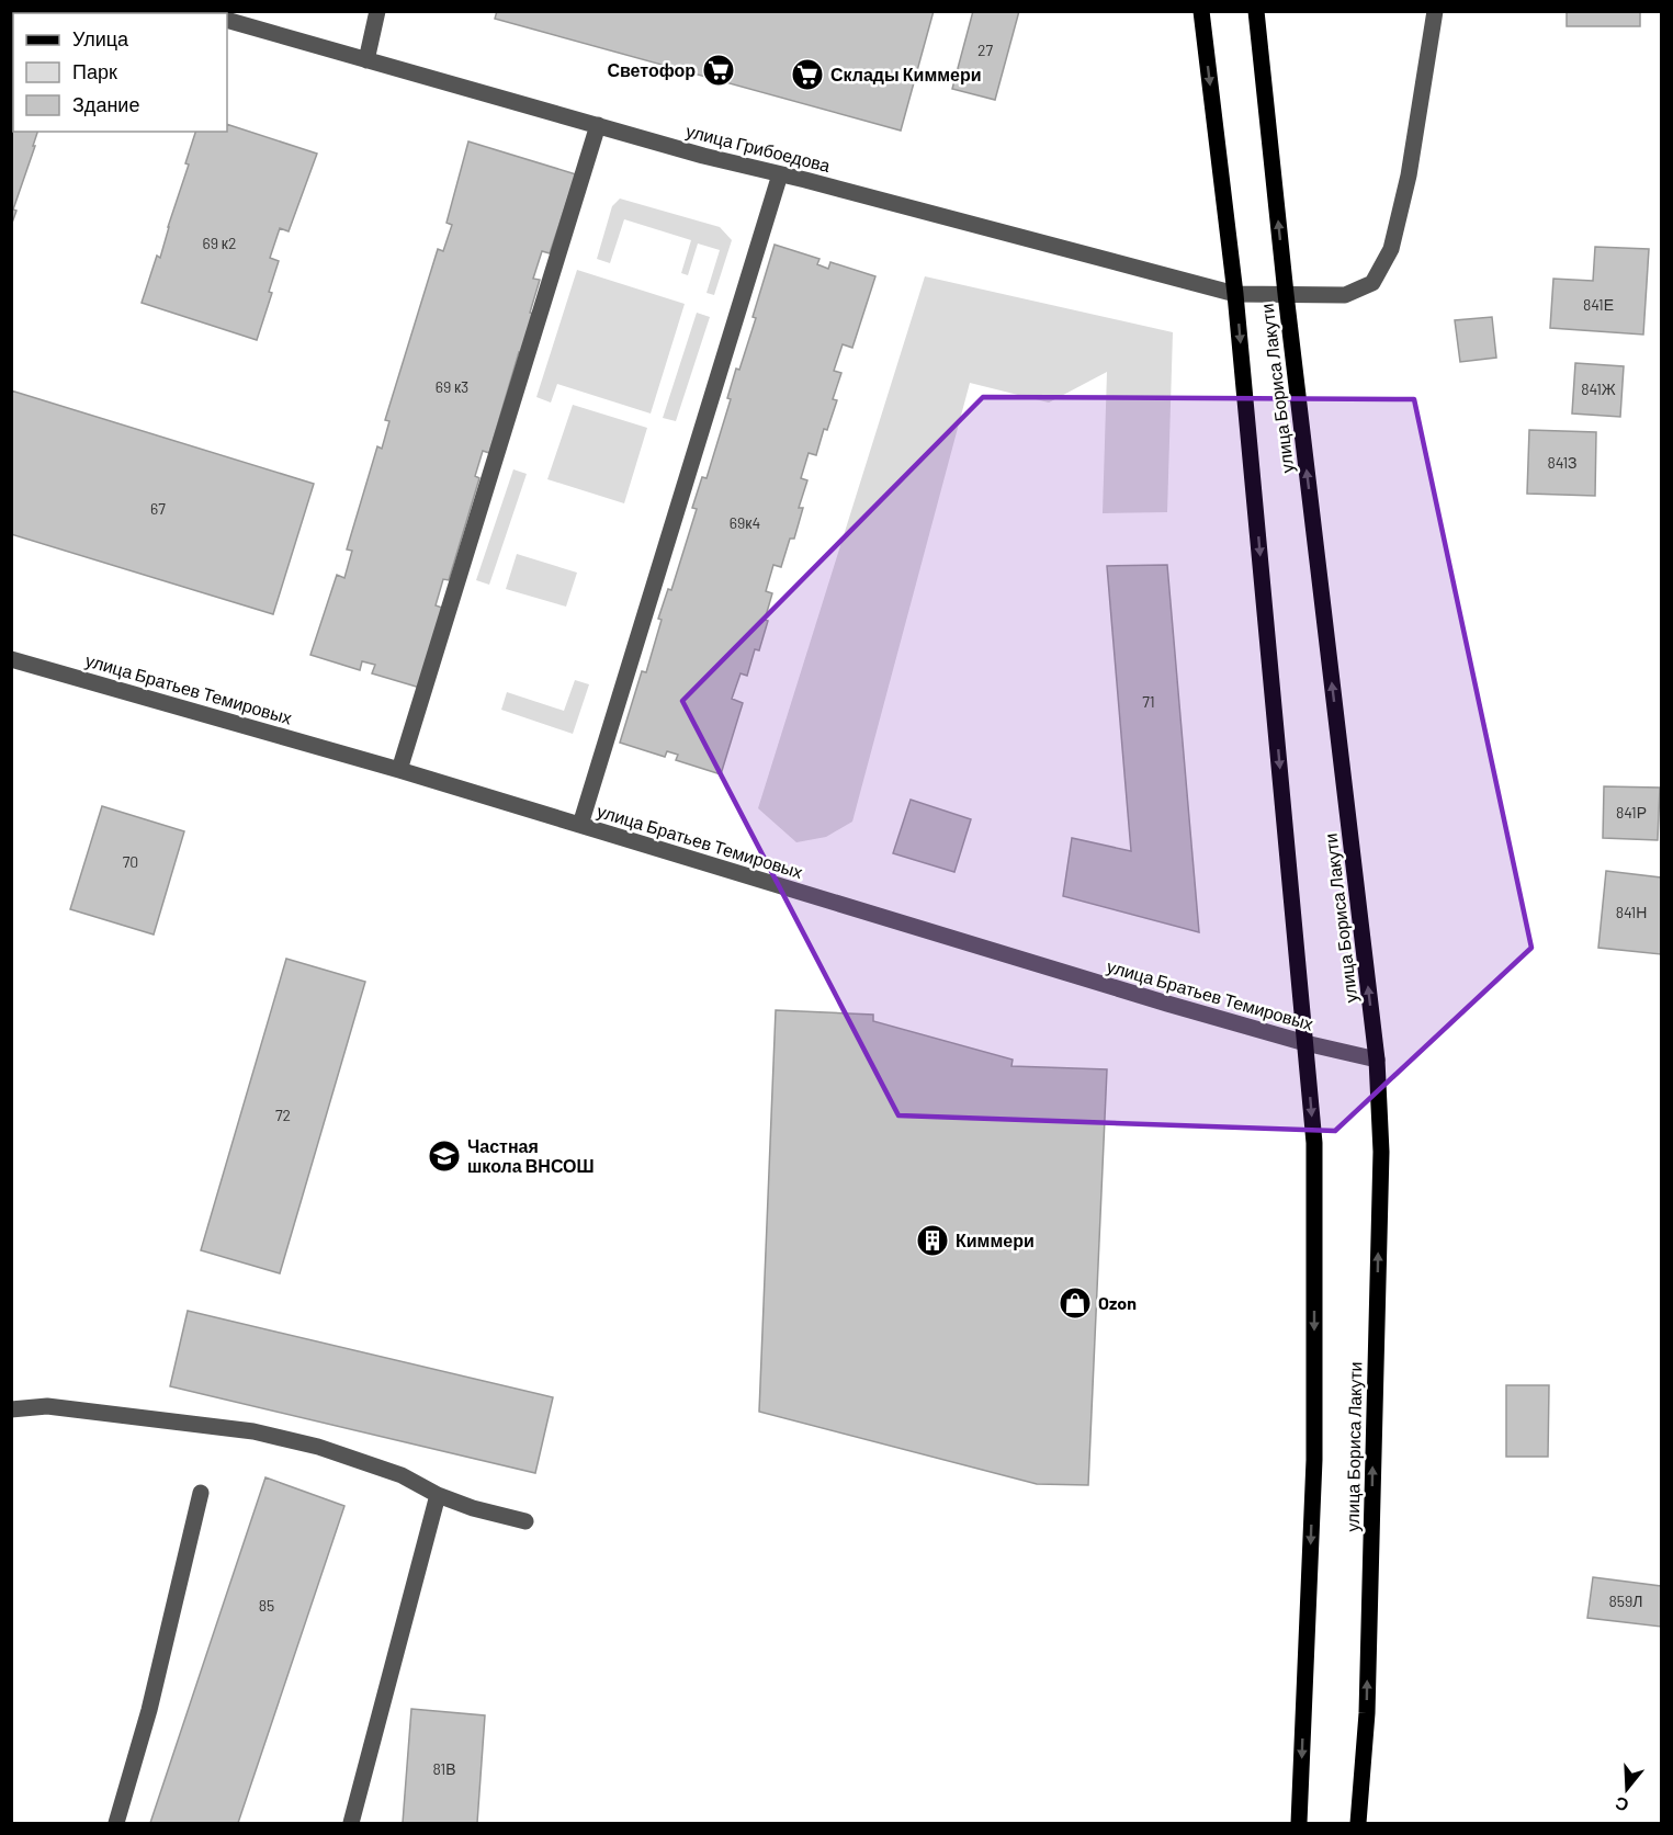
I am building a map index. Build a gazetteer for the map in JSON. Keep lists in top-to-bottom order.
{
  "streets": {
    "main road": ["улица Бориса Лакути"],
    "street": ["улица Грибоедова", "улица Братьев Темировых"]
  },
  "crossings": [
    ["улица Грибоедова", "улица Бориса Лакути"],
    ["улица Бориса Лакути", "улица Братьев Темировых"]
  ],
  "places": {
    "supermarket": ["Светофор", "Склады Киммери"],
    "school or university": ["Частная школа ВНСОШ"],
    "building": ["Киммери"],
    "shop": ["Ozon"]
  },
  "house_numbers": [
    "27",
    "69 к2",
    "841Е",
    "69 к3",
    "841Ж",
    "841З",
    "67",
    "69к4",
    "71",
    "841Р",
    "70",
    "841Н",
    "72",
    "859Л",
    "85",
    "81В"
  ],
  "legend": ["Улица", "Парк", "Здание"],
  "north": "bottom"
}
